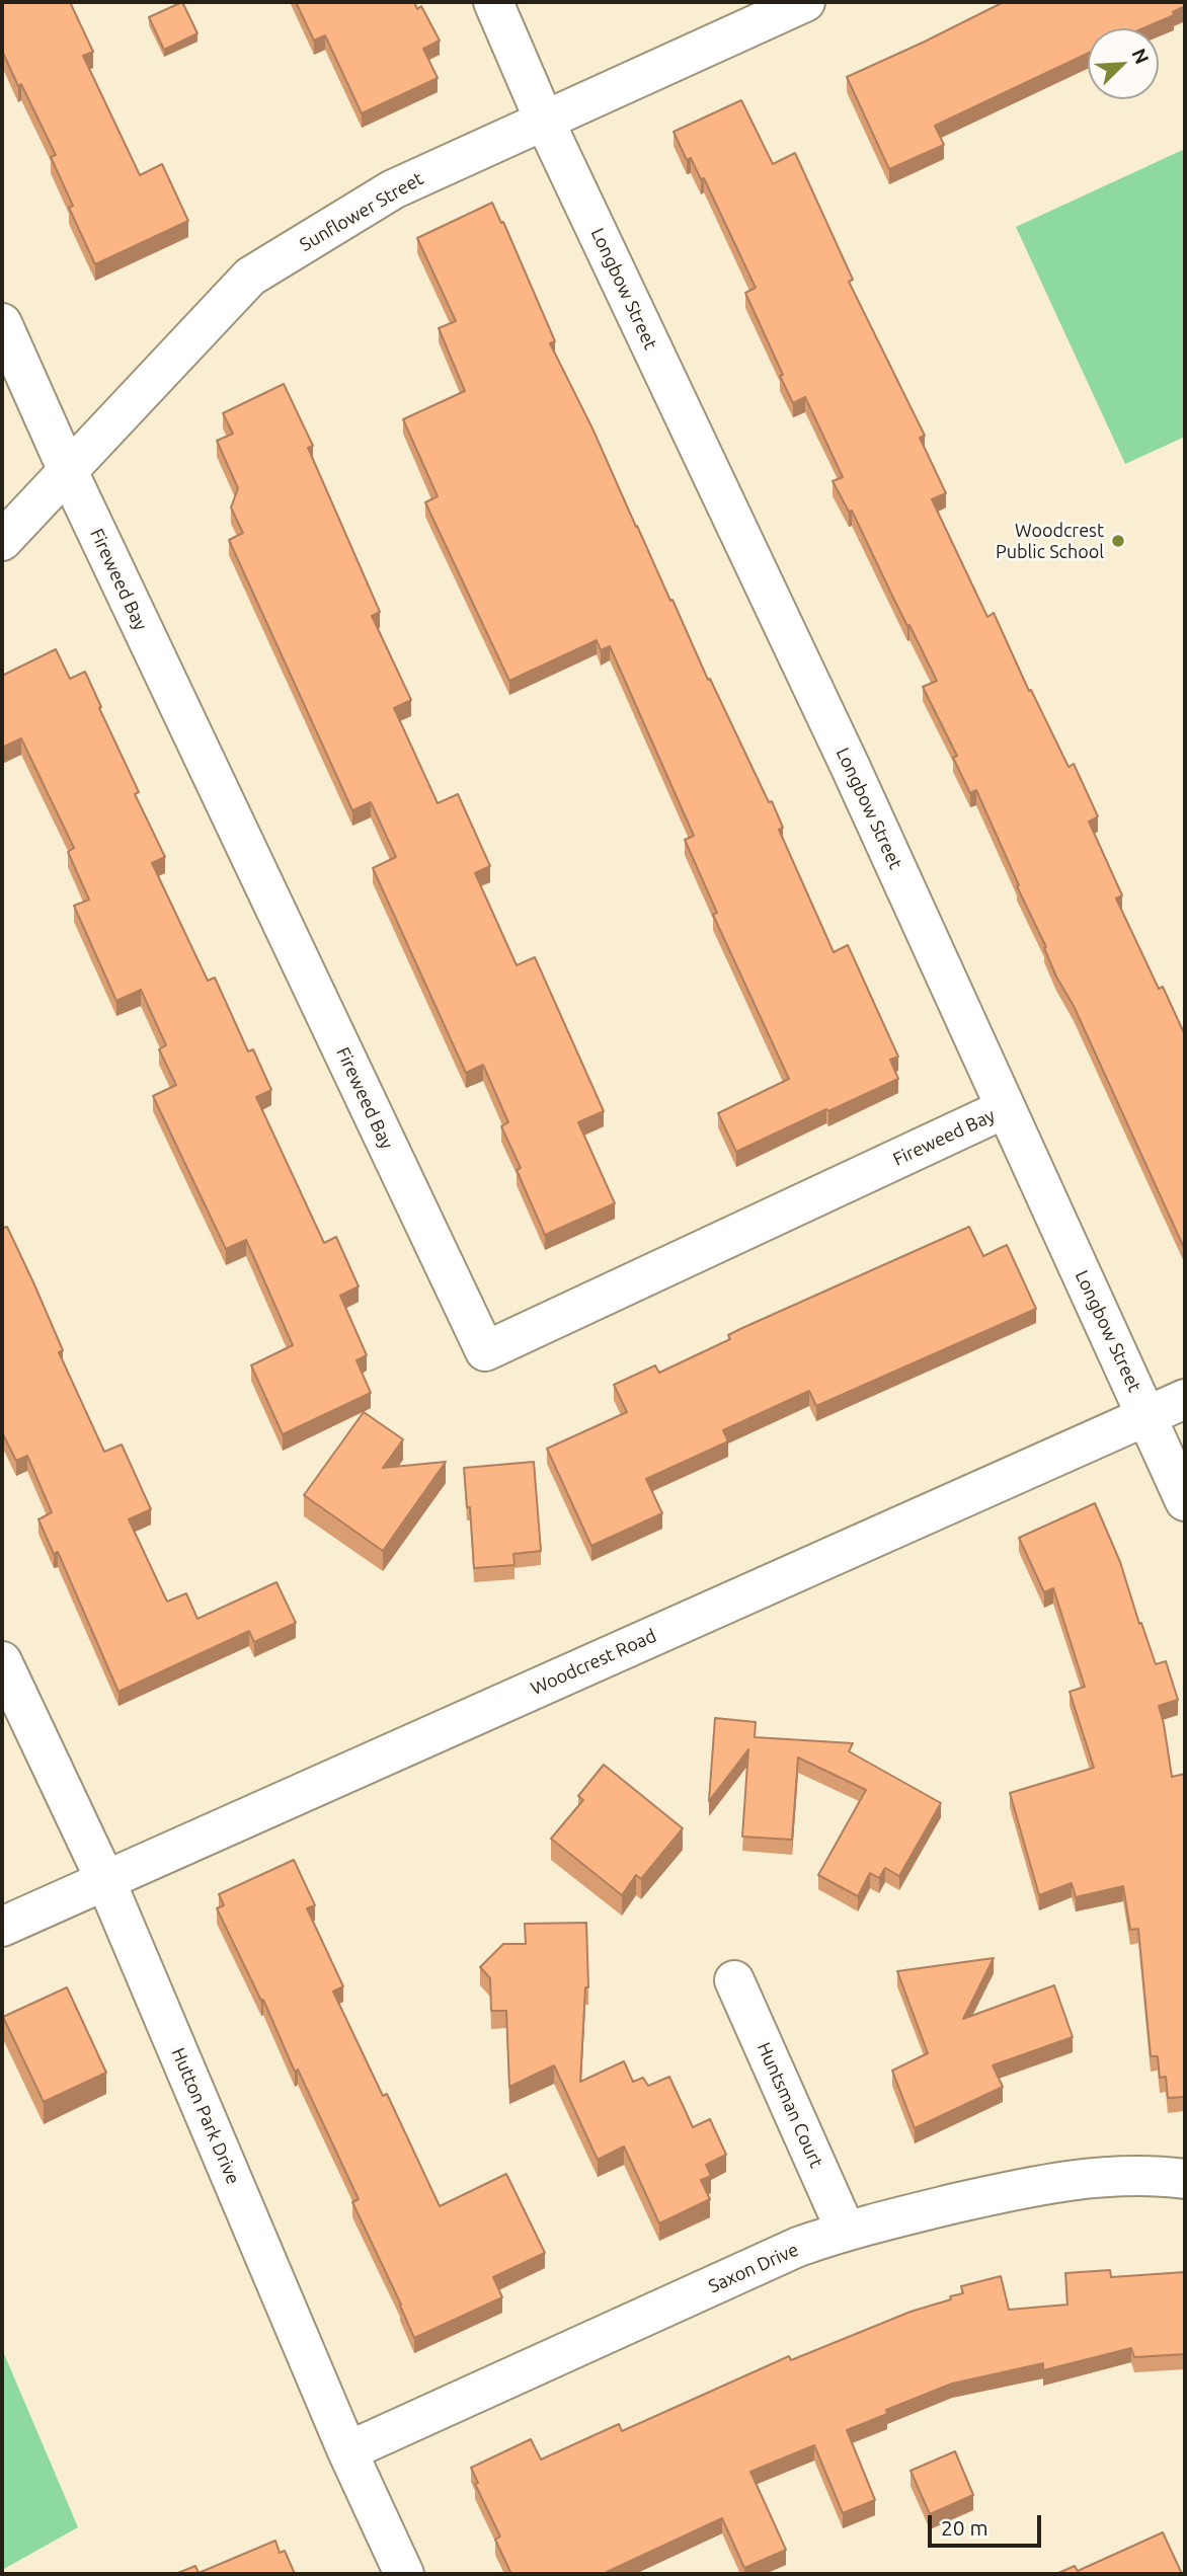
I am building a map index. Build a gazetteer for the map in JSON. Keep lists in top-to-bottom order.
{
  "streets": {
    "street": [
      "Sunflower Street",
      "Longbow Street",
      "Fireweed Bay",
      "Woodcrest Road",
      "Huntsman Court",
      "Hutton Park Drive",
      "Saxon Drive"
    ]
  },
  "crossings": [
    ["Sunflower Street", "Longbow Street"],
    ["Sunflower Street", "Fireweed Bay"],
    ["Longbow Street", "Fireweed Bay"],
    ["Longbow Street", "Woodcrest Road"],
    ["Woodcrest Road", "Hutton Park Drive"],
    ["Huntsman Court", "Saxon Drive"],
    ["Hutton Park Drive", "Saxon Drive"]
  ],
  "places": ["Woodcrest Public School"],
  "scale_bar": "20 m",
  "north": "top right"
}
